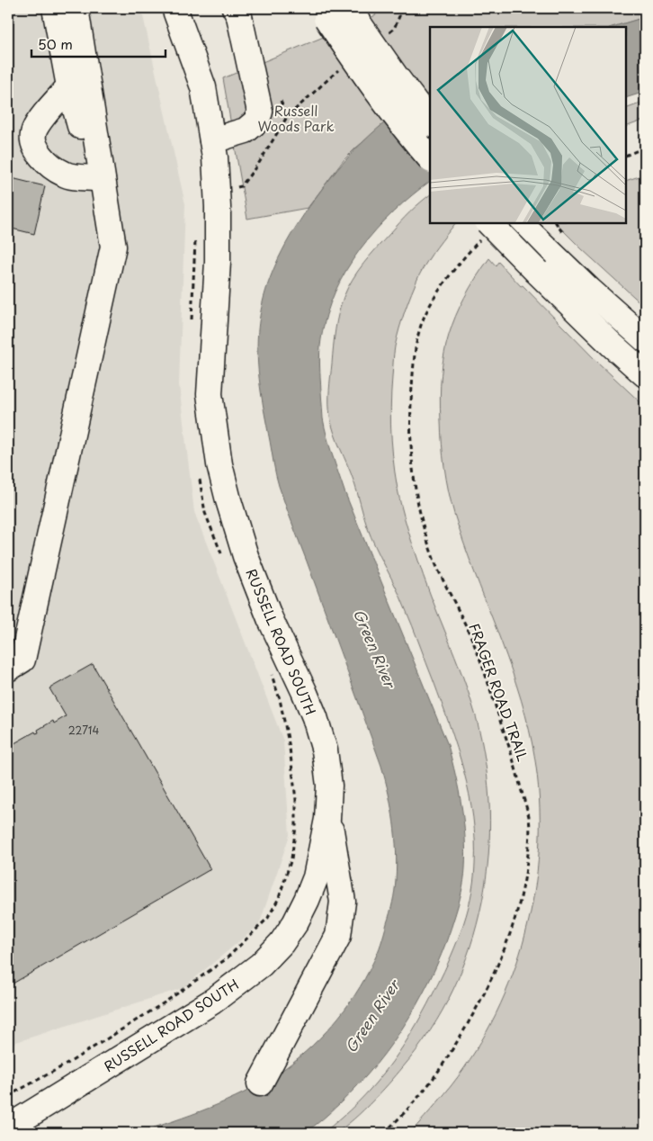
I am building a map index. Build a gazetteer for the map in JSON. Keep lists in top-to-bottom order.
{
  "streets": {
    "street": ["RUSSELL ROAD SOUTH"],
    "path": ["FRAGER ROAD TRAIL"]
  },
  "water": ["Green River"],
  "parks": ["Russell Woods Park"],
  "house_numbers": ["22714"],
  "scale_bar": "50 m"
}
